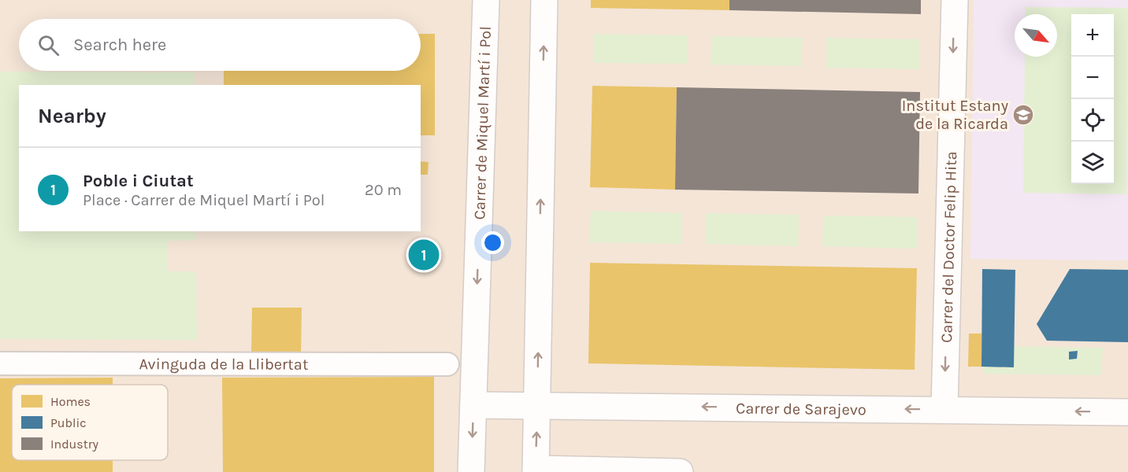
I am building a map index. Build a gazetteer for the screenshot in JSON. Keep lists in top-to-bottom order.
{
  "streets": {
    "street": [
      "Carrer de Miquel Martí i Pol",
      "Carrer del Doctor Felip Hita",
      "Avinguda de la Llibertat",
      "Carrer de Sarajevo"
    ]
  },
  "crossings": [
    ["Carrer de Miquel Martí i Pol", "Carrer de Sarajevo"],
    ["Carrer del Doctor Felip Hita", "Carrer de Sarajevo"]
  ],
  "one_way": ["Carrer del Doctor Felip Hita", "Carrer de Sarajevo"],
  "places": {
    "school or university": ["Institut Estany de la Ricarda"]
  },
  "legend": ["Homes", "Public", "Industry"],
  "north": "bottom right",
  "page": {
    "map_buttons": ["+", "−"],
    "search": "Search here",
    "heading": "Nearby",
    "list": [
      {
        "mark": "1",
        "name": "Poble i Ciutat",
        "note": "Place · Carrer de Miquel Martí i Pol",
        "value": "20 m"
      }
    ],
    "pins": "1"
  }
}
